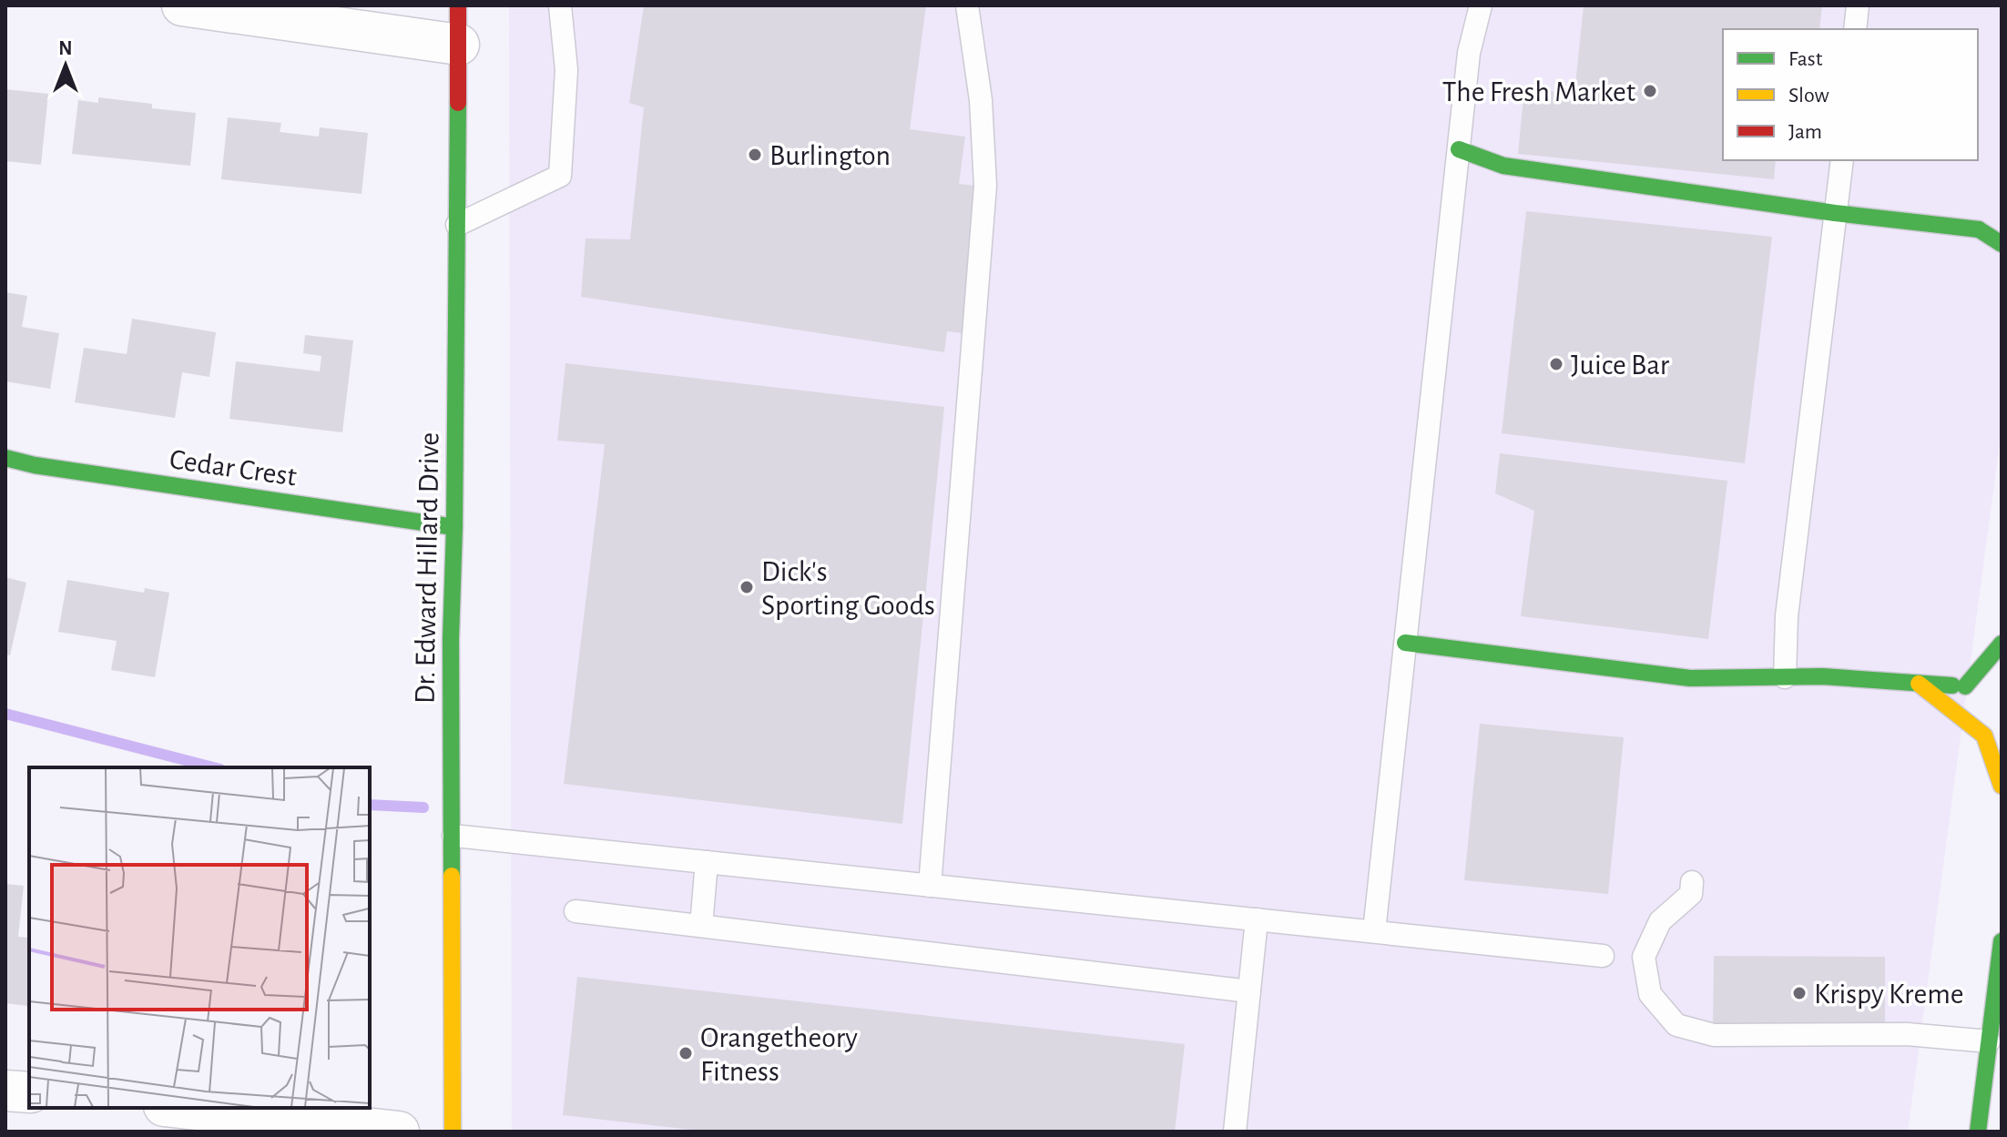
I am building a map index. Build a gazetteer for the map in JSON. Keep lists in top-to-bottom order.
{
  "streets": {
    "main road": ["Cedar Crest", "Dr. Edward Hillard Drive"]
  },
  "crossings": [
    ["Cedar Crest", "Dr. Edward Hillard Drive"]
  ],
  "places": [
    "The Fresh Market",
    "Burlington",
    "Juice Bar",
    "Dick's Sporting Goods",
    "Krispy Kreme",
    "Orangetheory Fitness"
  ],
  "legend": ["Fast", "Slow", "Jam"],
  "north": "top"
}
